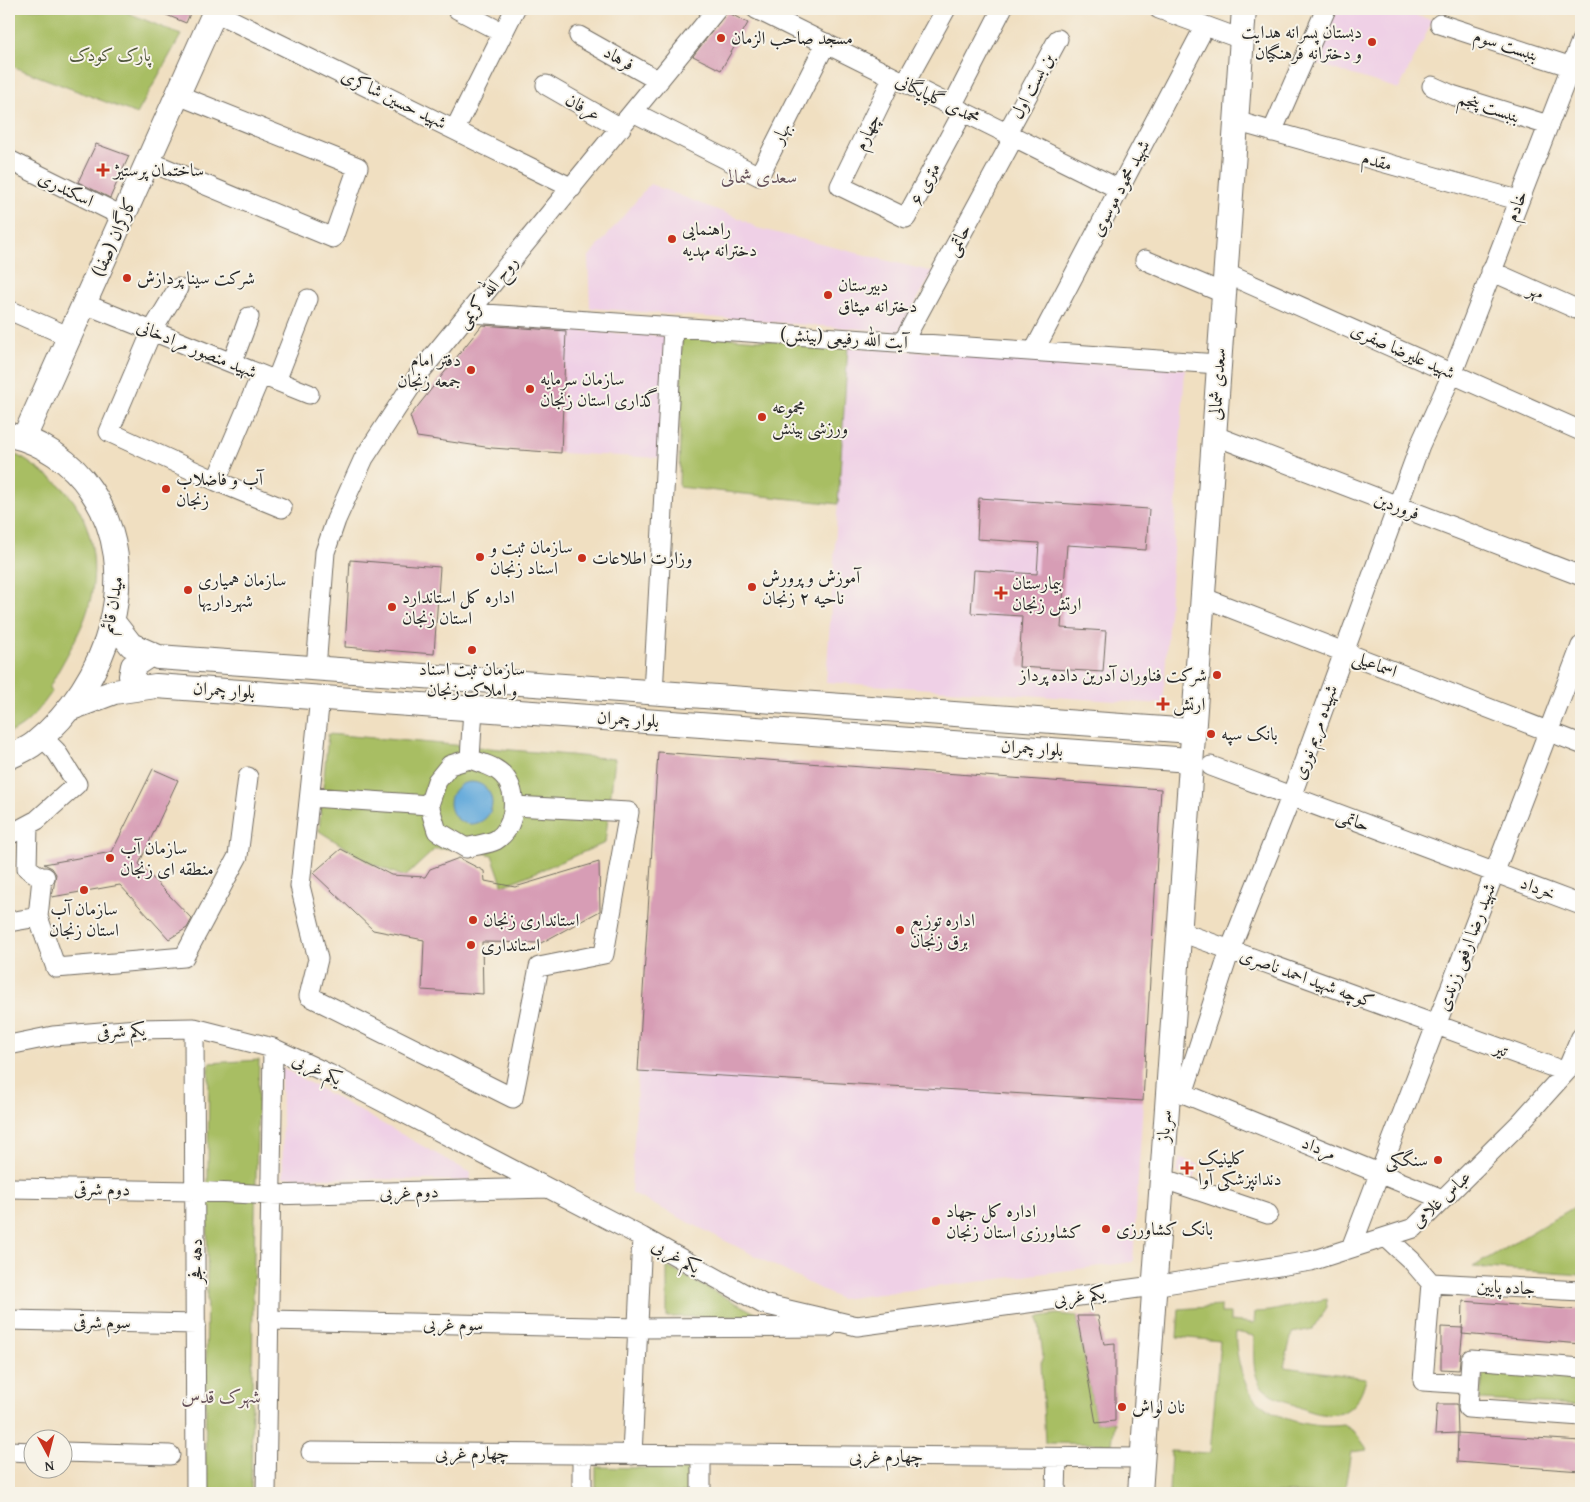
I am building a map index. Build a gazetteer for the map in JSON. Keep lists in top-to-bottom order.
{
  "streets": {
    "main road": [
      "کارگران (صفا)",
      "سعدی شمالی",
      "میدان قائم",
      "بلوار چمران",
      "سرباز"
    ],
    "street": [
      "بنبست سوم",
      "فرهاد",
      "بن بست اول",
      "شهید حسین شاکری",
      "محمدی گلپایگانی",
      "عرفان",
      "بنبست پنجم",
      "چهارم",
      "بهار",
      "مقدم",
      "۶ متری",
      "شهید محمود موسوی",
      "اسکندری",
      "خادم",
      "حاتمی",
      "مهر",
      "روح الله کریمی",
      "آیت الله رفیعی (بینش)",
      "شهید منصور مرادخانی",
      "شهید علیرضا صفری",
      "فروردین",
      "اسماعیلی",
      "شهیده مریم نوری",
      "خرداد",
      "شهید رضا ارفعی زرندی",
      "کوچه شهید احمد ناصری",
      "یکم شرقی",
      "تیر",
      "یکم غربی",
      "مرداد",
      "دوم شرقی",
      "دوم غربی",
      "عباس غلامی",
      "دهه فجر",
      "جاده پایین",
      "سوم شرقی",
      "سوم غربی",
      "چهارم غربی"
    ]
  },
  "crossings": [
    ["بنبست سوم", "خادم"],
    ["فرهاد", "روح الله کریمی"],
    ["بن بست اول", "محمدی گلپایگانی"],
    ["بن بست اول", "حاتمی"],
    ["شهید حسین شاکری", "کارگران (صفا)"],
    ["شهید حسین شاکری", "روح الله کریمی"],
    ["محمدی گلپایگانی", "چهارم"],
    ["محمدی گلپایگانی", "بهار"],
    ["محمدی گلپایگانی", "۶ متری"],
    ["محمدی گلپایگانی", "شهید محمود موسوی"],
    ["محمدی گلپایگانی", "حاتمی"],
    ["عرفان", "روح الله کریمی"],
    ["بنبست پنجم", "خادم"],
    ["چهارم", "۶ متری"],
    ["بهار", "روح الله کریمی"],
    ["مقدم", "خادم"],
    ["مقدم", "سعدی شمالی"],
    ["شهید محمود موسوی", "آیت الله رفیعی (بینش)"],
    ["اسکندری", "کارگران (صفا)"],
    ["خادم", "مهر"],
    ["خادم", "شهید علیرضا صفری"],
    ["خادم", "شهیده مریم نوری"],
    ["کارگران (صفا)", "شهید منصور مرادخانی"],
    ["کارگران (صفا)", "میدان قائم"],
    ["حاتمی", "آیت الله رفیعی (بینش)"],
    ["حاتمی", "سعدی شمالی"],
    ["حاتمی", "بلوار چمران"],
    ["حاتمی", "شهیده مریم نوری"],
    ["حاتمی", "خرداد"],
    ["حاتمی", "شهید رضا ارفعی زرندی"],
    ["حاتمی", "سرباز"],
    ["روح الله کریمی", "آیت الله رفیعی (بینش)"],
    ["روح الله کریمی", "بلوار چمران"],
    ["آیت الله رفیعی (بینش)", "سعدی شمالی"],
    ["شهید علیرضا صفری", "سعدی شمالی"],
    ["شهید علیرضا صفری", "شهیده مریم نوری"],
    ["سعدی شمالی", "فروردین"],
    ["سعدی شمالی", "اسماعیلی"],
    ["سعدی شمالی", "بلوار چمران"],
    ["سعدی شمالی", "سرباز"],
    ["فروردین", "شهیده مریم نوری"],
    ["میدان قائم", "بلوار چمران"],
    ["اسماعیلی", "شهیده مریم نوری"],
    ["اسماعیلی", "شهید رضا ارفعی زرندی"],
    ["بلوار چمران", "سرباز"],
    ["شهیده مریم نوری", "کوچه شهید احمد ناصری"],
    ["شهیده مریم نوری", "سرباز"],
    ["شهیده مریم نوری", "مرداد"],
    ["خرداد", "شهید رضا ارفعی زرندی"],
    ["شهید رضا ارفعی زرندی", "کوچه شهید احمد ناصری"],
    ["شهید رضا ارفعی زرندی", "تیر"],
    ["شهید رضا ارفعی زرندی", "مرداد"],
    ["شهید رضا ارفعی زرندی", "عباس غلامی"],
    ["کوچه شهید احمد ناصری", "تیر"],
    ["کوچه شهید احمد ناصری", "سرباز"],
    ["یکم شرقی", "یکم غربی"],
    ["یکم شرقی", "دهه فجر"],
    ["تیر", "عباس غلامی"],
    ["یکم غربی", "سرباز"],
    ["یکم غربی", "دوم غربی"],
    ["یکم غربی", "عباس غلامی"],
    ["یکم غربی", "سوم غربی"],
    ["سرباز", "مرداد"],
    ["سرباز", "عباس غلامی"],
    ["سرباز", "چهارم غربی"],
    ["مرداد", "عباس غلامی"],
    ["دوم شرقی", "دوم غربی"],
    ["دوم شرقی", "دهه فجر"],
    ["دهه فجر", "سوم شرقی"]
  ],
  "districts": ["سعدی شمالی", "شهرک قدس"],
  "parks": ["پارک کودک"],
  "places": {
    "other": [
      "مسجد صاحب الزمان",
      "دبستان پسرانه هدایت و دخترانه فرهنگیان",
      "راهنمایی دخترانه مهدیه",
      "شرکت سینا پردازش",
      "دبیرستان دخترانه میثاق",
      "دفتر امام جمعه زنجان",
      "سازمان سرمایه گذاری استان زنجان",
      "مجموعه ورزشی بینش",
      "آب و فاضلاب زنجان",
      "سازمان ثبت و اسناد زنجان",
      "وزارت اطلاعات",
      "آموزش و پرورش ناحیه ۲ زنجان",
      "سازمان همیاری شهرداریها",
      "اداره کل استاندارد استان زنجان",
      "سازمان ثبت اسناد و املاک زنجان",
      "شرکت فناوران آدرین داده پرداز",
      "بانک سپه",
      "سازمان آب منطقه ای زنجان",
      "سازمان آب استان زنجان",
      "استانداری زنجان",
      "اداره توزیع برق زنجان",
      "استانداری",
      "سنگکی",
      "اداره کل جهاد کشاورزی استان زنجان",
      "بانک کشاورزی",
      "نان لواش"
    ],
    "health": [
      "ساختمان پرستیژ",
      "بیمارستان ارتش زنجان",
      "ارتش",
      "کلینیک دندانپزشکی آوا"
    ]
  },
  "north": "bottom"
}
